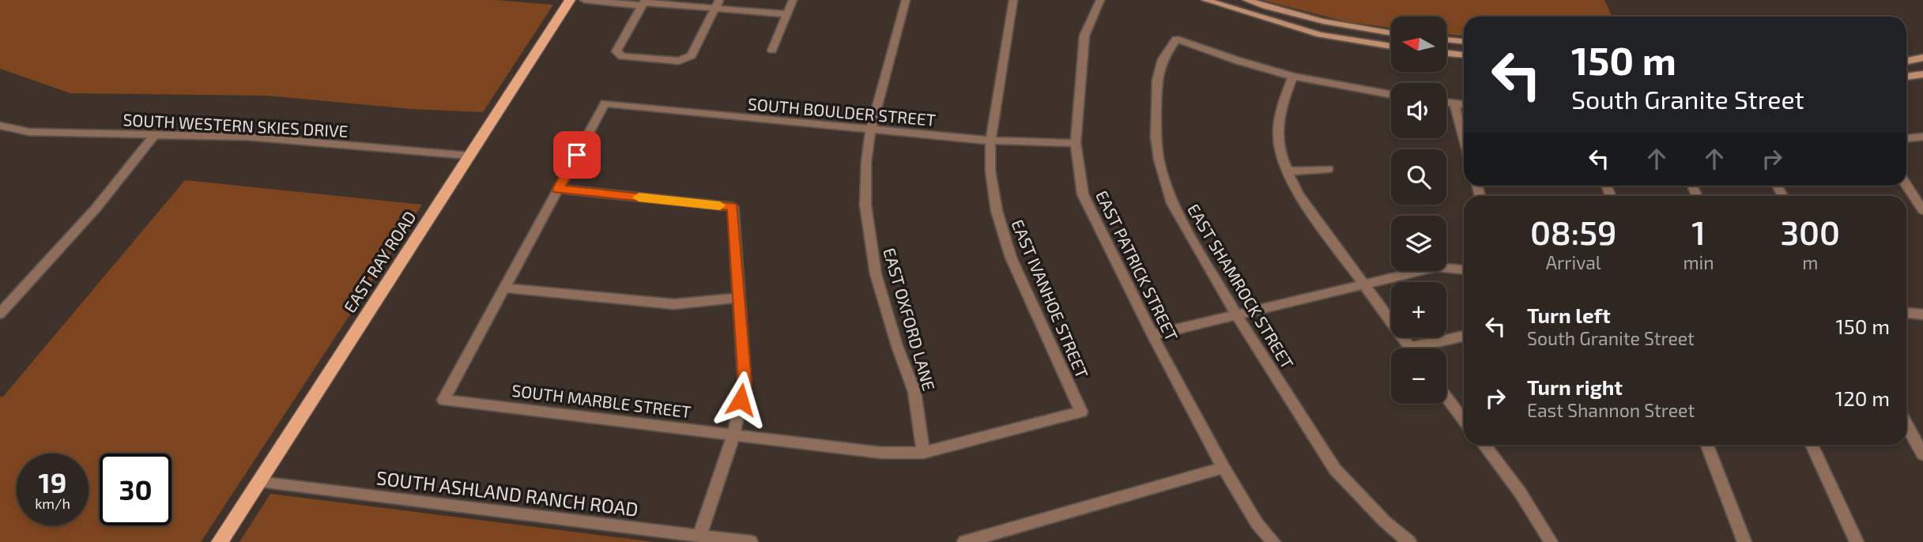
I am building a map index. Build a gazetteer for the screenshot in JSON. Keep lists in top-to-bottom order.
{
  "streets": {
    "main road": ["EAST RAY ROAD"],
    "street": [
      "SOUTH BOULDER STREET",
      "SOUTH WESTERN SKIES DRIVE",
      "EAST PATRICK STREET",
      "EAST SHAMROCK STREET",
      "EAST IVANHOE STREET",
      "EAST OXFORD LANE",
      "SOUTH MARBLE STREET",
      "SOUTH ASHLAND RANCH ROAD"
    ]
  },
  "crossings": [
    ["SOUTH BOULDER STREET", "EAST PATRICK STREET"],
    ["SOUTH BOULDER STREET", "EAST IVANHOE STREET"],
    ["SOUTH BOULDER STREET", "EAST OXFORD LANE"],
    ["SOUTH WESTERN SKIES DRIVE", "EAST RAY ROAD"],
    ["EAST RAY ROAD", "SOUTH ASHLAND RANCH ROAD"],
    ["EAST IVANHOE STREET", "SOUTH MARBLE STREET"],
    ["EAST OXFORD LANE", "SOUTH MARBLE STREET"]
  ],
  "north": "left",
  "page": {
    "map_buttons": ["+", "−"],
    "turn": ["150 m", "South Granite Street"],
    "eta": [
      "08:59",
      "Arrival",
      "1",
      "min",
      "300",
      "m"
    ],
    "list": [
      {
        "name": "Turn left",
        "note": "South Granite Street",
        "value": "150 m"
      },
      {
        "name": "Turn right",
        "note": "East Shannon Street",
        "value": "120 m"
      }
    ],
    "speed": "19 km/h",
    "limit": "30"
  }
}
